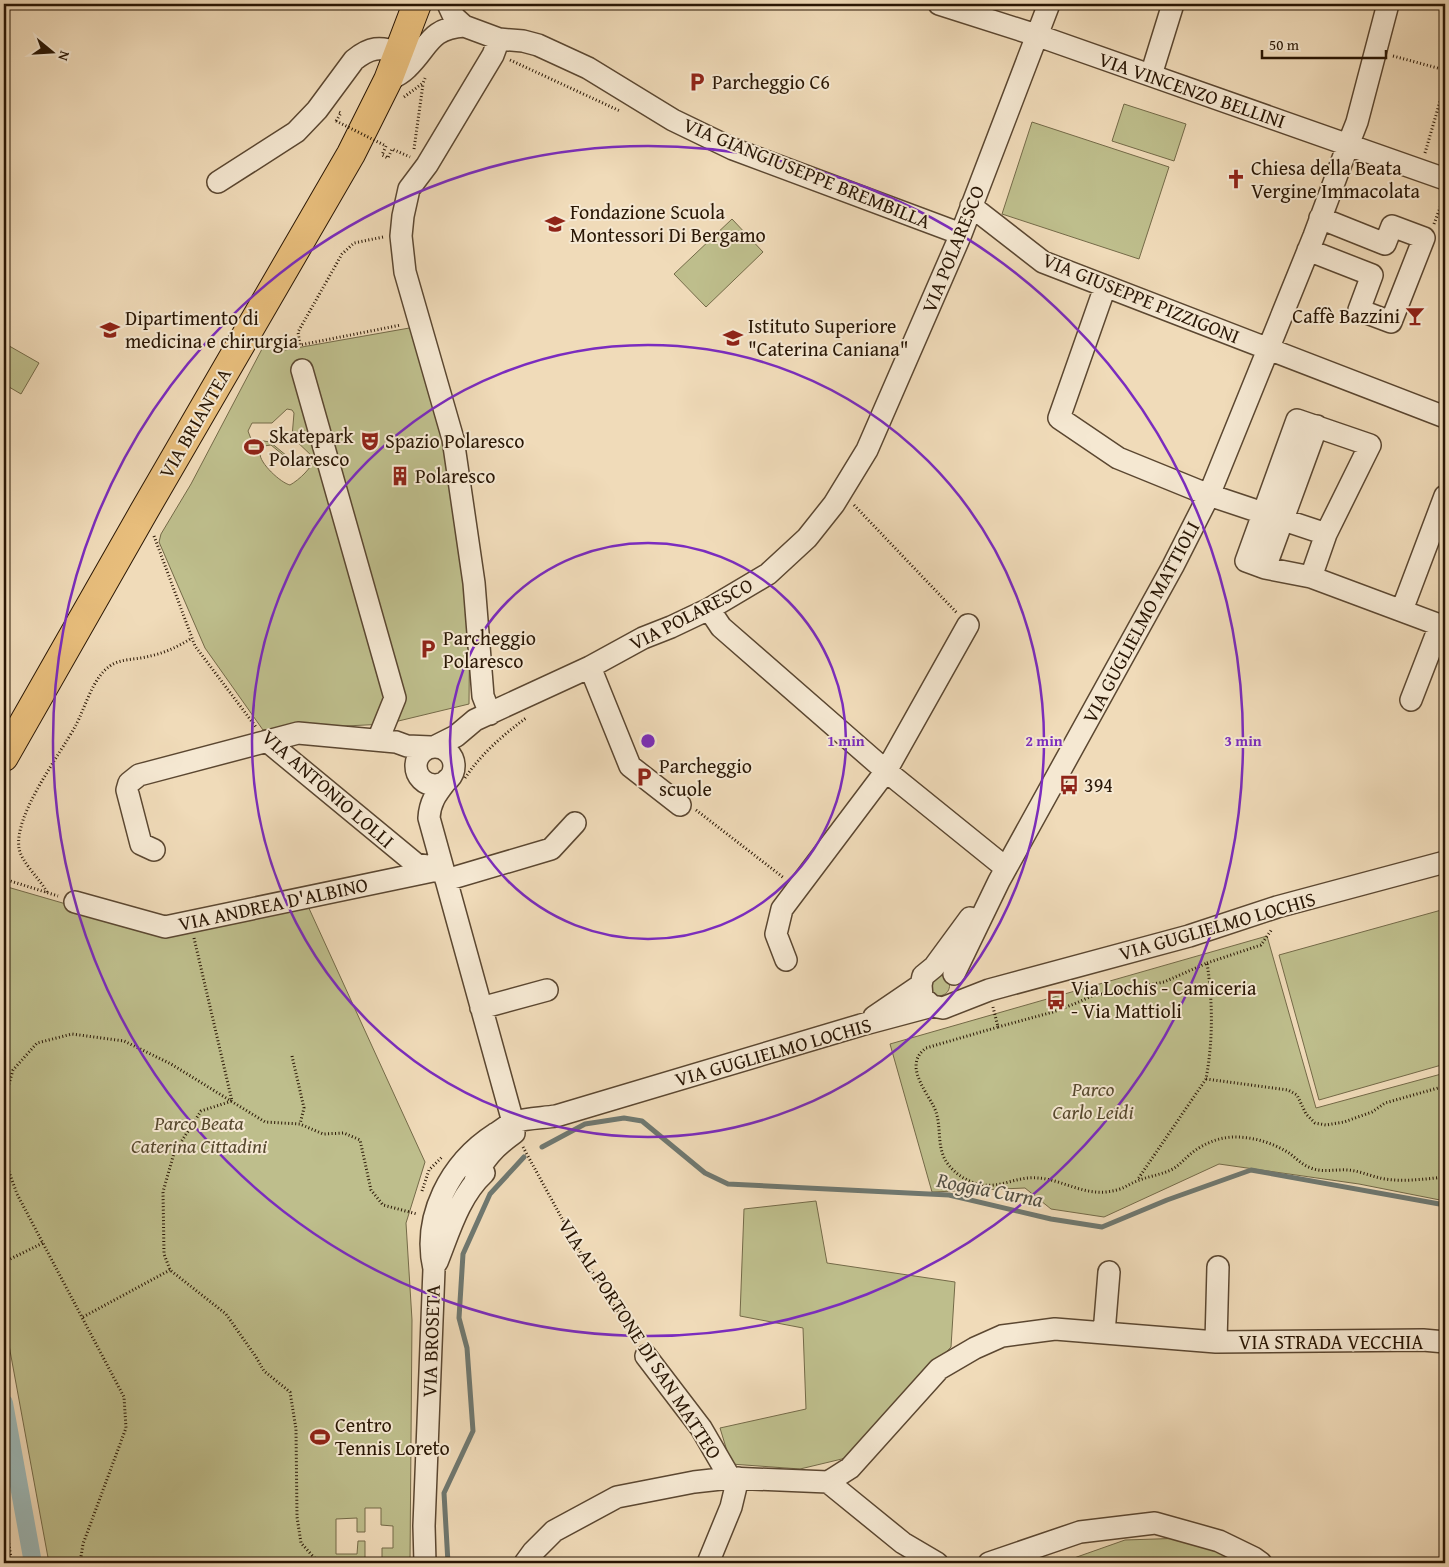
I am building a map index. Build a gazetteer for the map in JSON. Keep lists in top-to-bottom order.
{
  "streets": {
    "main road": ["VIA BRIANTEA"],
    "street": [
      "VIA VINCENZO BELLINI",
      "VIA GIANGIUSEPPE BREMBILLA",
      "VIA POLARESCO",
      "VIA GIUSEPPE PIZZIGONI",
      "VIA GUGLIELMO MATTIOLI",
      "VIA ANTONIO LOLLI",
      "VIA ANDREA D'ALBINO",
      "VIA GUGLIELMO LOCHIS",
      "VIA AL PORTONE DI SAN MATTEO",
      "VIA BROSETA",
      "VIA STRADA VECCHIA"
    ]
  },
  "crossings": [
    ["VIA VINCENZO BELLINI", "VIA POLARESCO"],
    ["VIA VINCENZO BELLINI", "VIA GUGLIELMO MATTIOLI"],
    ["VIA GIANGIUSEPPE BREMBILLA", "VIA POLARESCO"],
    ["VIA POLARESCO", "VIA GIUSEPPE PIZZIGONI"],
    ["VIA GIUSEPPE PIZZIGONI", "VIA GUGLIELMO MATTIOLI"],
    ["VIA GUGLIELMO MATTIOLI", "VIA GUGLIELMO LOCHIS"],
    ["VIA ANTONIO LOLLI", "VIA ANDREA D'ALBINO"],
    ["VIA GUGLIELMO LOCHIS", "VIA AL PORTONE DI SAN MATTEO"],
    ["VIA GUGLIELMO LOCHIS", "VIA BROSETA"],
    ["VIA AL PORTONE DI SAN MATTEO", "VIA BROSETA"]
  ],
  "water": ["Roggia Curna"],
  "parks": ["Parco Carlo Leidi", "Parco Beata Caterina Cittadini"],
  "places": {
    "parking": ["Parcheggio C6", "Parcheggio Polaresco", "Parcheggio scuole"],
    "church": ["Chiesa della Beata Vergine Immacolata"],
    "school or university": ["Fondazione Scuola Montessori Di Bergamo", "Dipartimento di medicina e chirurgia", "Istituto Superiore \"Caterina Caniana\""],
    "bar": ["Caffè Bazzini"],
    "theatre": ["Spazio Polaresco"],
    "sports": ["Skatepark Polaresco", "Centro Tennis Loreto"],
    "building": ["Polaresco"],
    "bus stop": ["394", "Via Lochis - Camiceria - Via Mattioli"]
  },
  "scale_bar": "50 m",
  "north": "right",
  "rings": ["1 min", "2 min", "3 min"]
}
